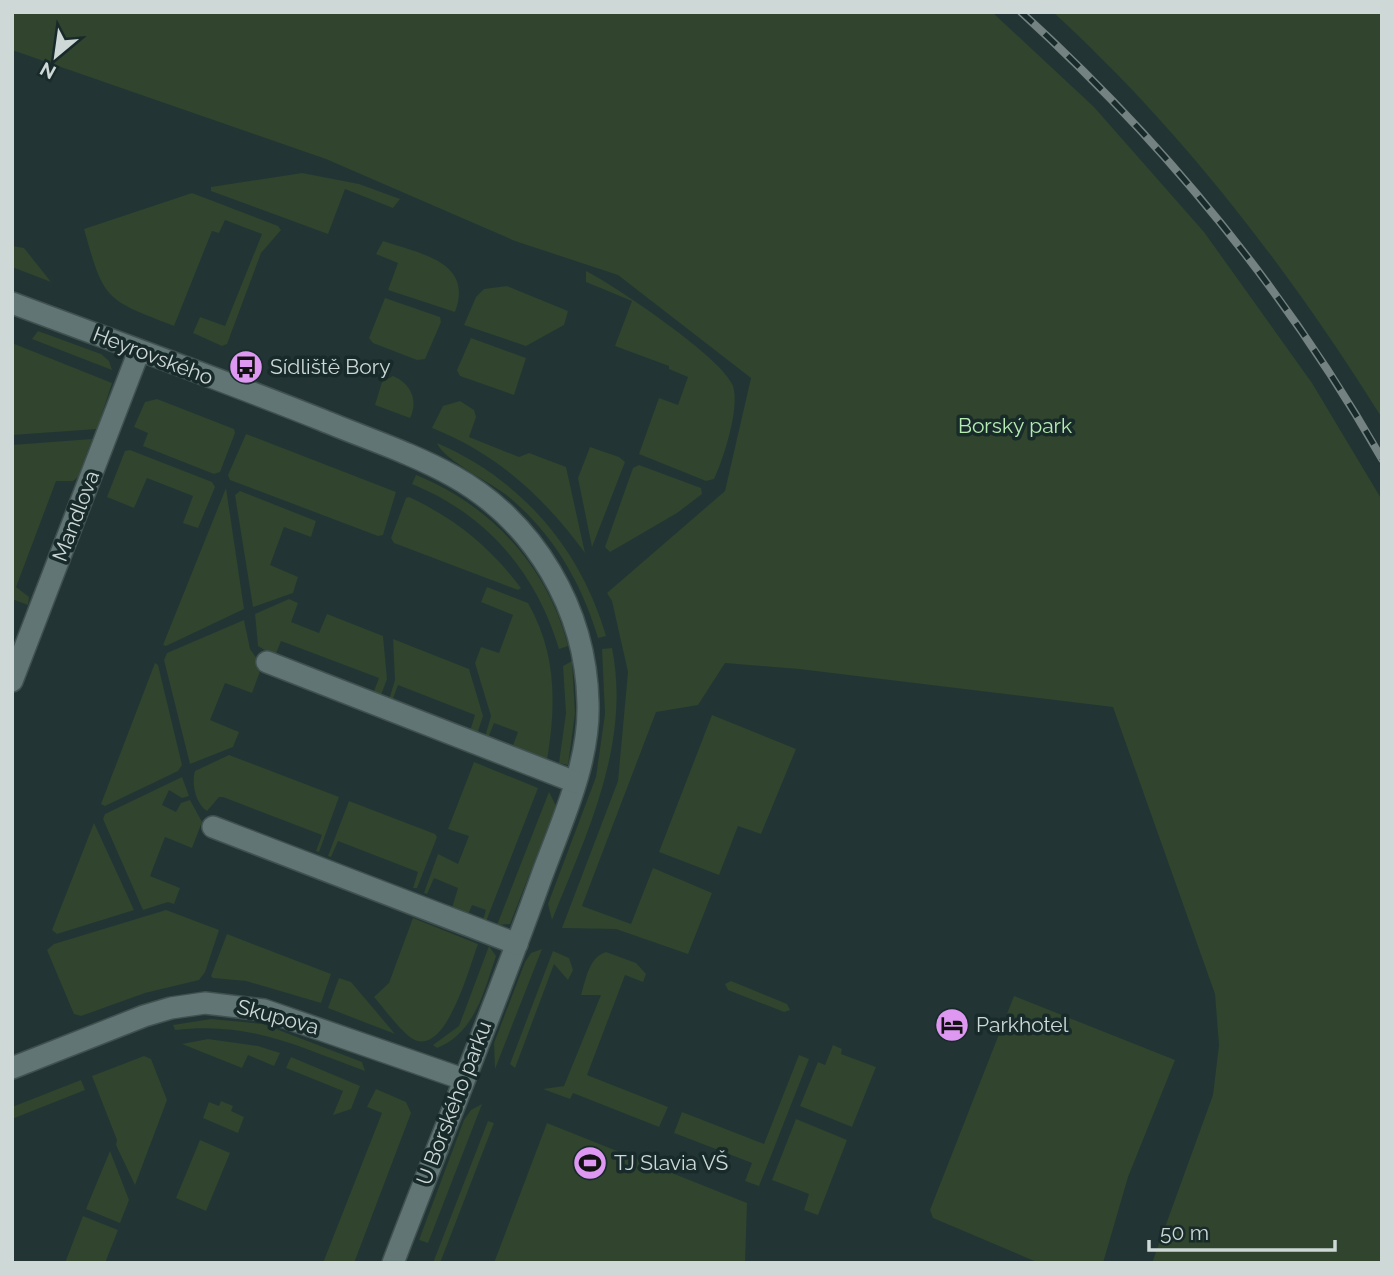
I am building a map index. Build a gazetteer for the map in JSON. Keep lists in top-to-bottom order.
{
  "streets": {
    "street": [
      "Heyrovského",
      "Mandlova",
      "Skupova",
      "U Borského parku"
    ]
  },
  "crossings": [
    ["Heyrovského", "Mandlova"],
    ["Heyrovského", "U Borského parku"],
    ["Skupova", "U Borského parku"]
  ],
  "parks": ["Borský park"],
  "places": {
    "bus stop": ["Sídliště Bory"],
    "hotel": ["Parkhotel"],
    "sports": ["TJ Slavia VŠ"]
  },
  "scale_bar": "50 m",
  "north": "bottom left"
}
